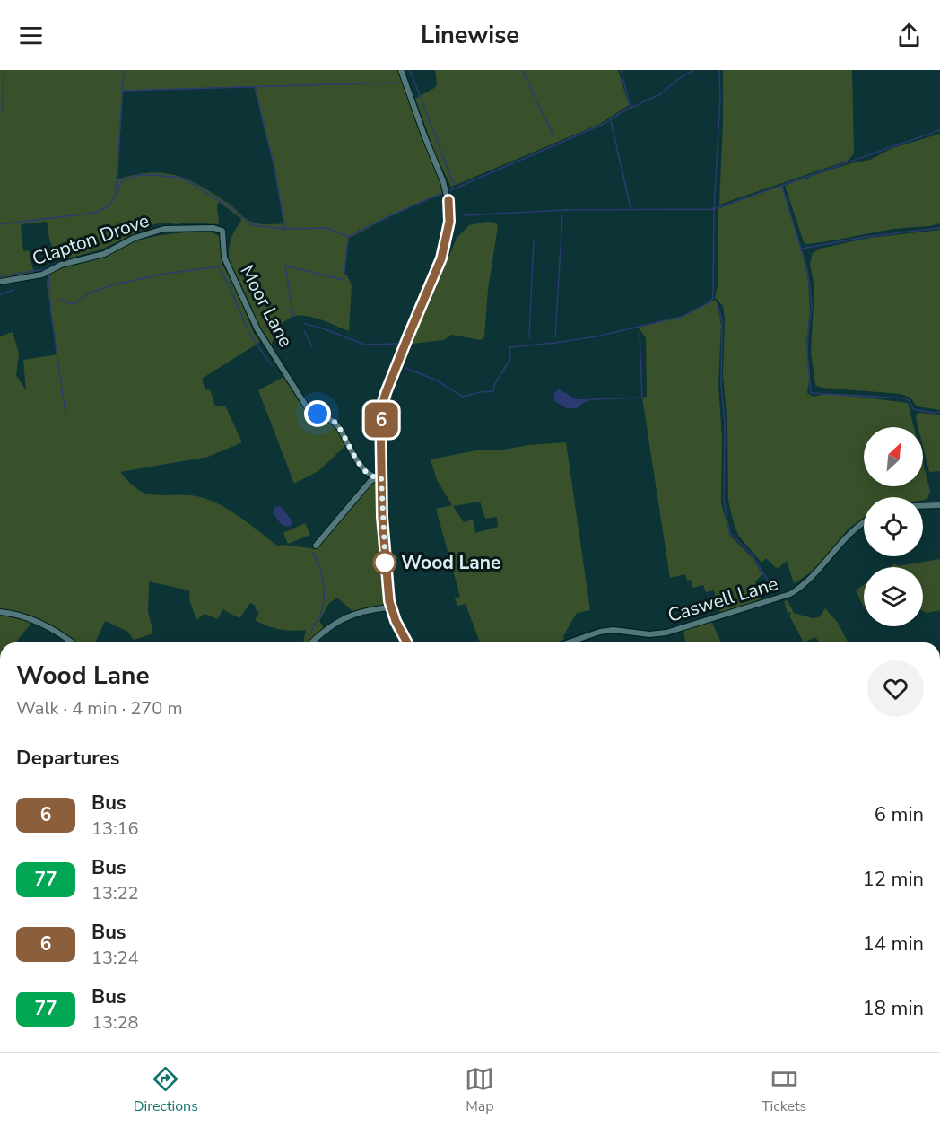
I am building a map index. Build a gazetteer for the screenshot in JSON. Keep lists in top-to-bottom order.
{
  "streets": {
    "street": ["Clapton Drove", "Moor Lane", "Caswell Lane"]
  },
  "crossings": [
    ["Clapton Drove", "Moor Lane"]
  ],
  "places": ["Wood Lane"],
  "lines": ["bus line 6"],
  "north": "top right",
  "page": {
    "header": "Linewise",
    "on_map": "6",
    "heading": [
      ["Wood Lane", "Walk · 4 min · 270 m"],
      "Departures"
    ],
    "list": [
      {
        "mark": "6",
        "name": "Bus",
        "note": "13:16",
        "value": "6 min"
      },
      {
        "mark": "77",
        "name": "Bus",
        "note": "13:22",
        "value": "12 min"
      },
      {
        "mark": "6",
        "name": "Bus",
        "note": "13:24",
        "value": "14 min"
      },
      {
        "mark": "77",
        "name": "Bus",
        "note": "13:28",
        "value": "18 min"
      }
    ],
    "tabs": ["Directions", "Map", "Tickets"]
  }
}
